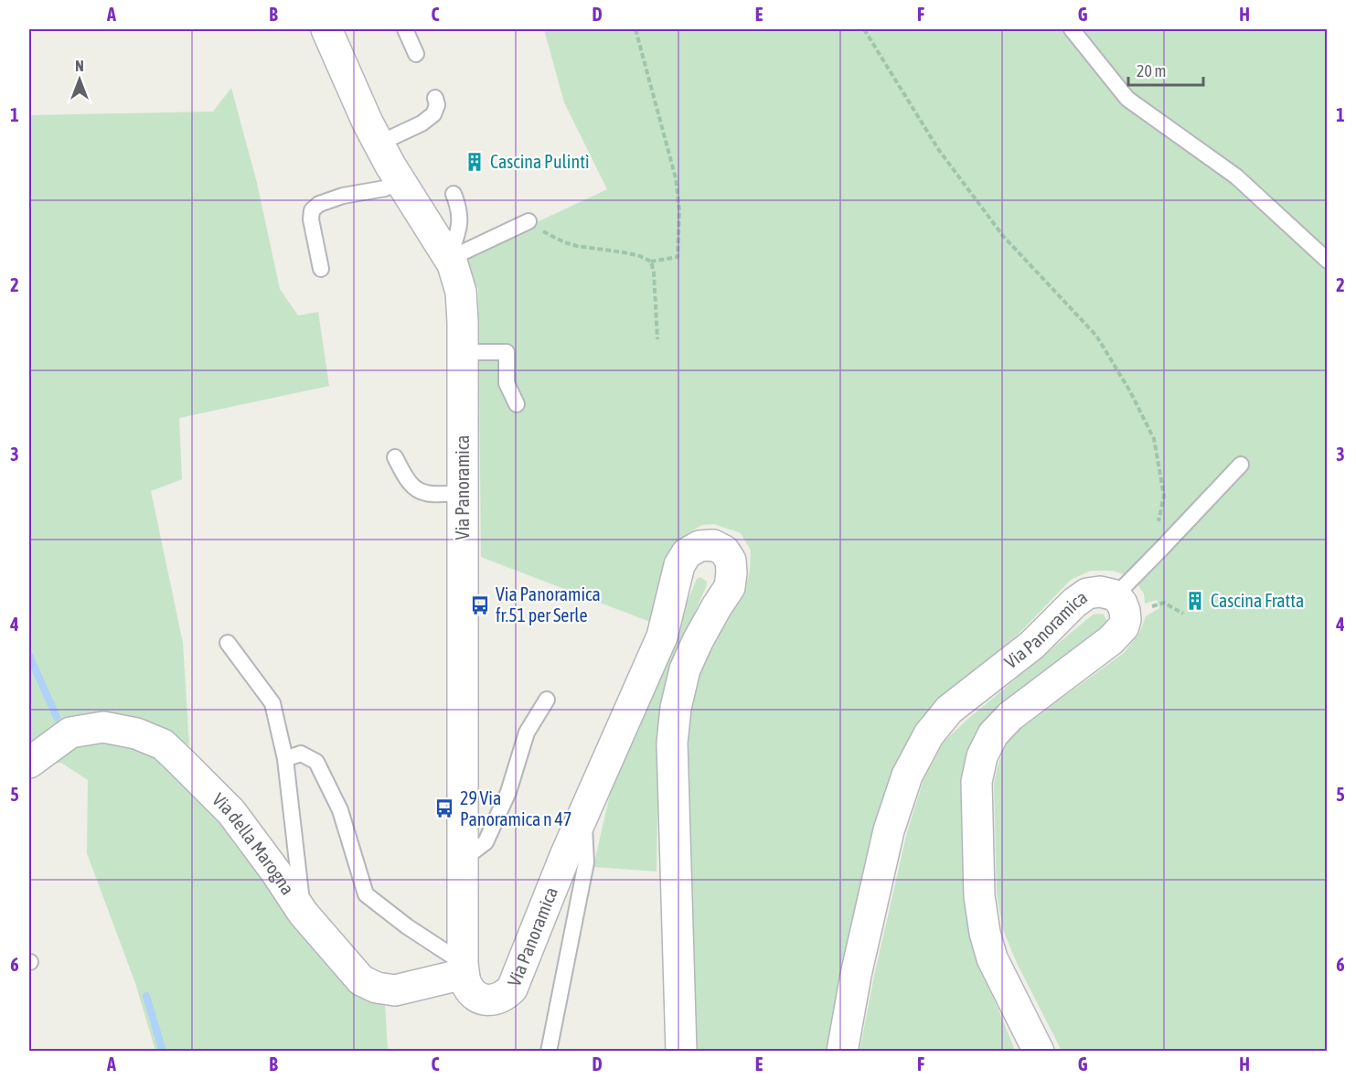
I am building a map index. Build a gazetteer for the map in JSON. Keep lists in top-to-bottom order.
{
  "streets": {
    "street": ["Via Panoramica", "Via della Marogna"]
  },
  "crossings": [
    ["Via Panoramica", "Via della Marogna"]
  ],
  "places": {
    "building": ["Cascina Pulintì", "Cascina Fratta"],
    "bus stop": ["Via Panoramica fr.51 per Serle", "29 Via Panoramica n 47"]
  },
  "scale_bar": "20 m",
  "north": "top",
  "grid": {
    "columns": [
      "A",
      "B",
      "C",
      "D",
      "E",
      "F",
      "G",
      "H"
    ],
    "rows": [
      "1",
      "2",
      "3",
      "4",
      "5",
      "6"
    ]
  }
}
